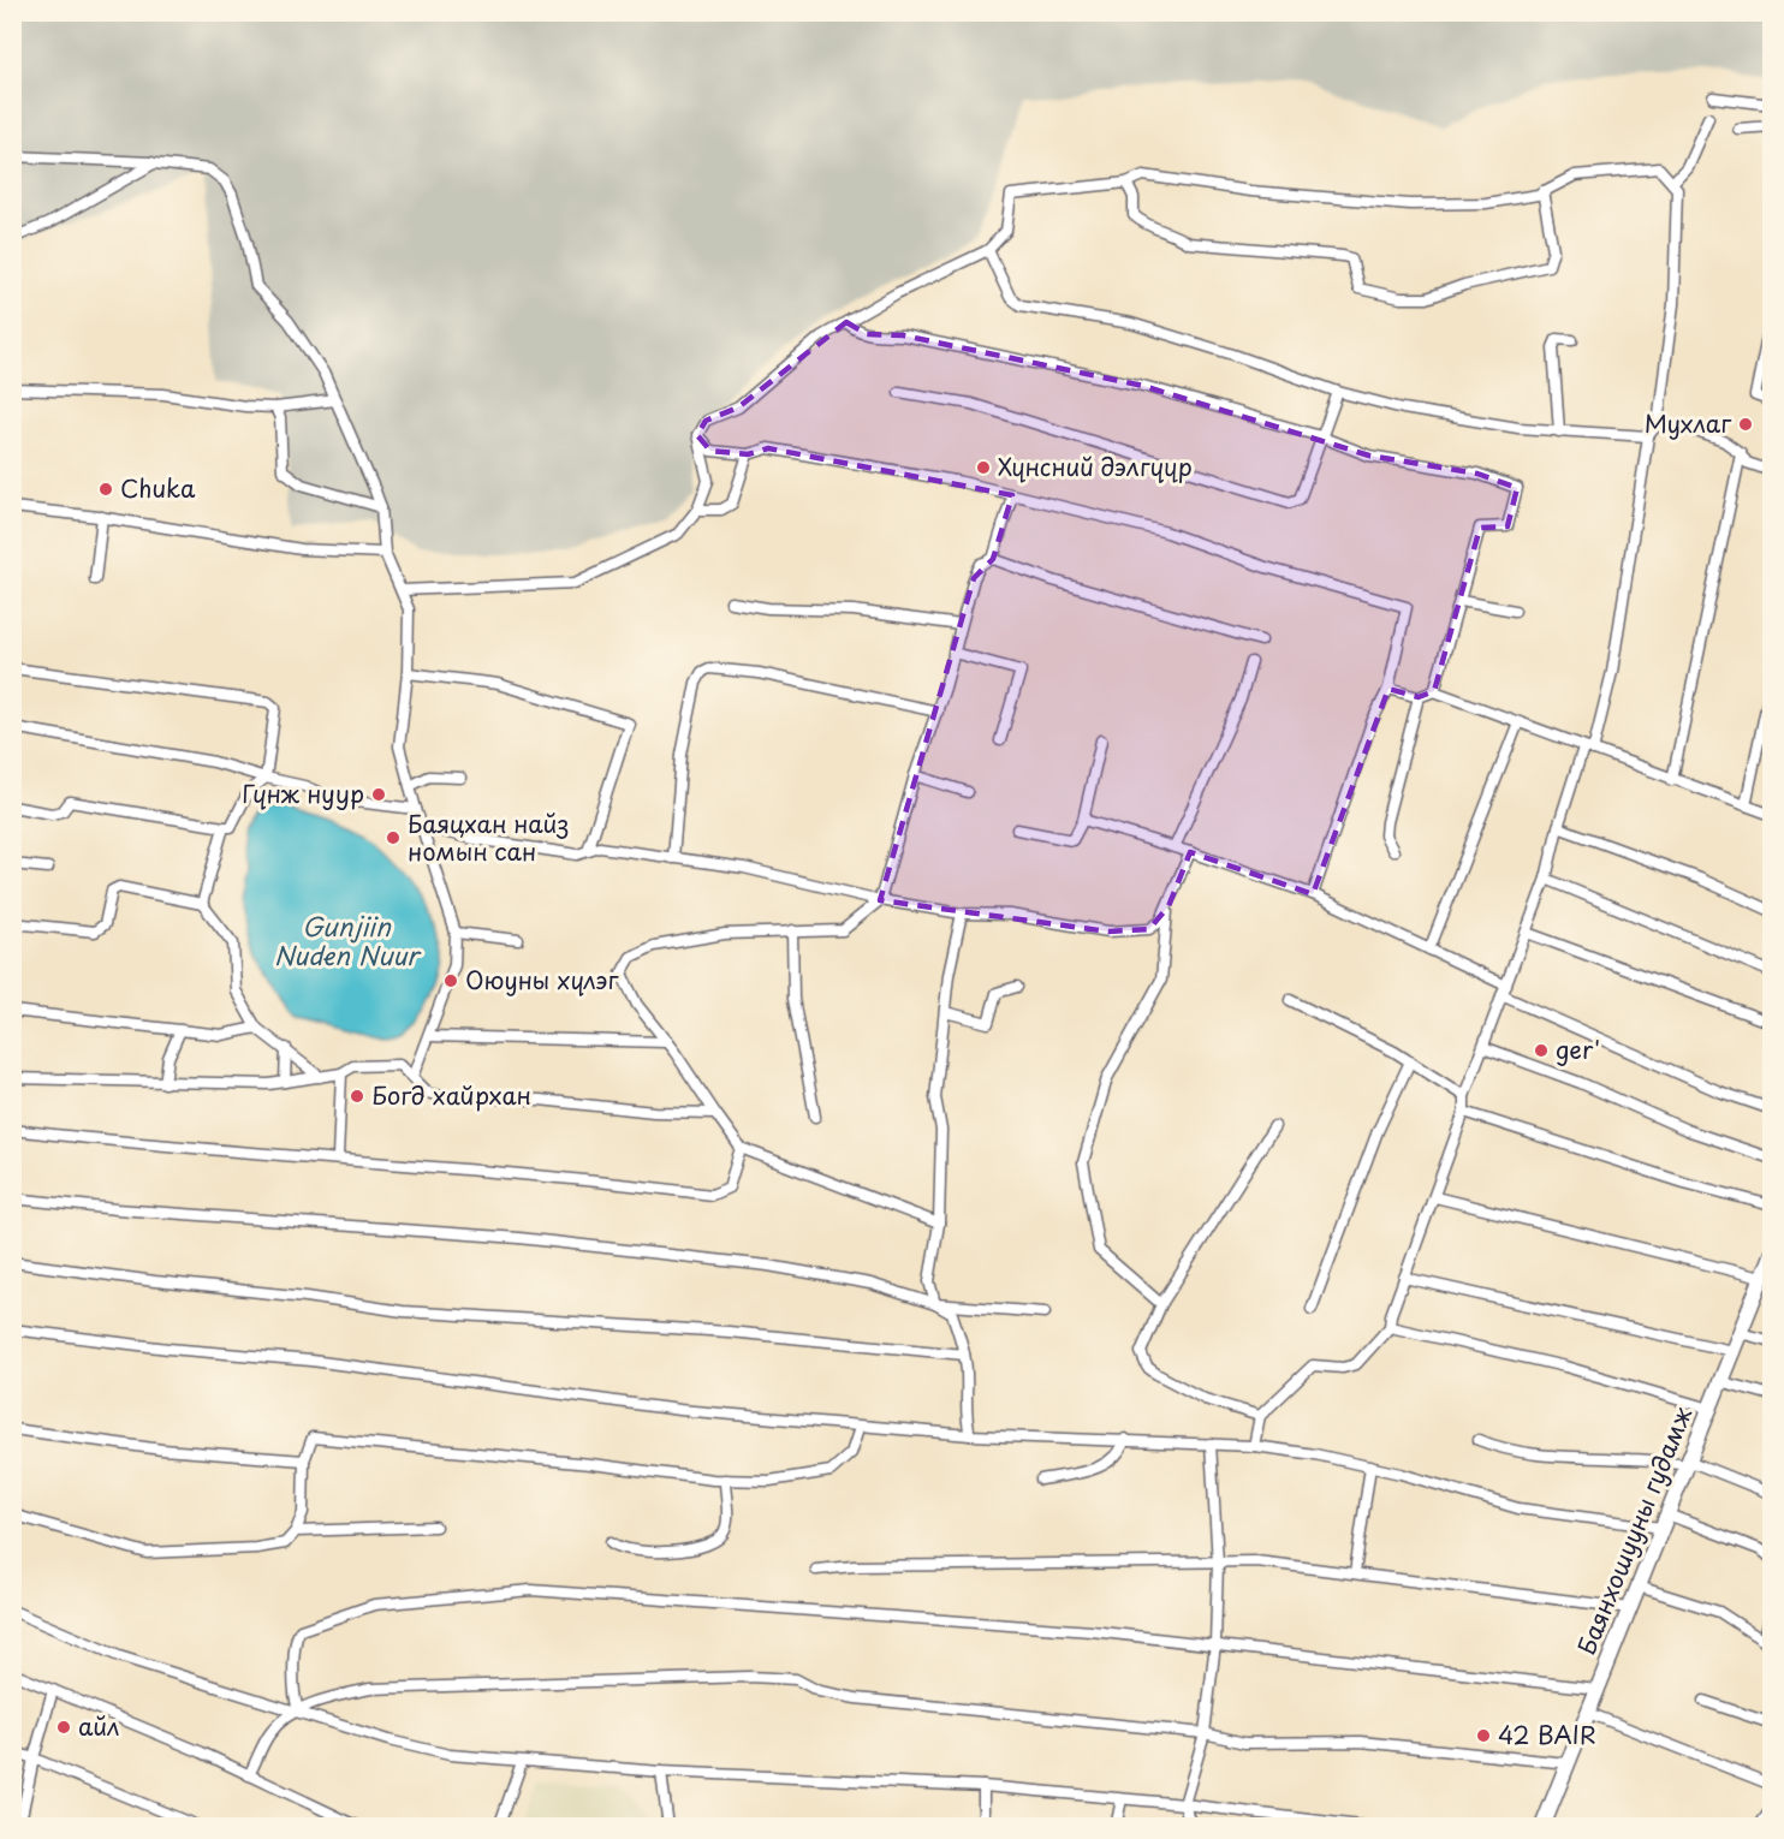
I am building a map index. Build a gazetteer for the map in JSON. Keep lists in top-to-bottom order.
{
  "streets": {
    "main road": ["Баянхошууны гудамж"]
  },
  "water": ["Gunjiin Nuden Nuur"],
  "places": [
    "Мухлаг",
    "Хүнсний дэлгүүр",
    "Chuka",
    "Гүнж нуур",
    "Баяцхан найз номын сан",
    "Оюуны хүлэг",
    "ger'",
    "Богд хайрхан",
    "айл",
    "42 BAIR"
  ]
}
